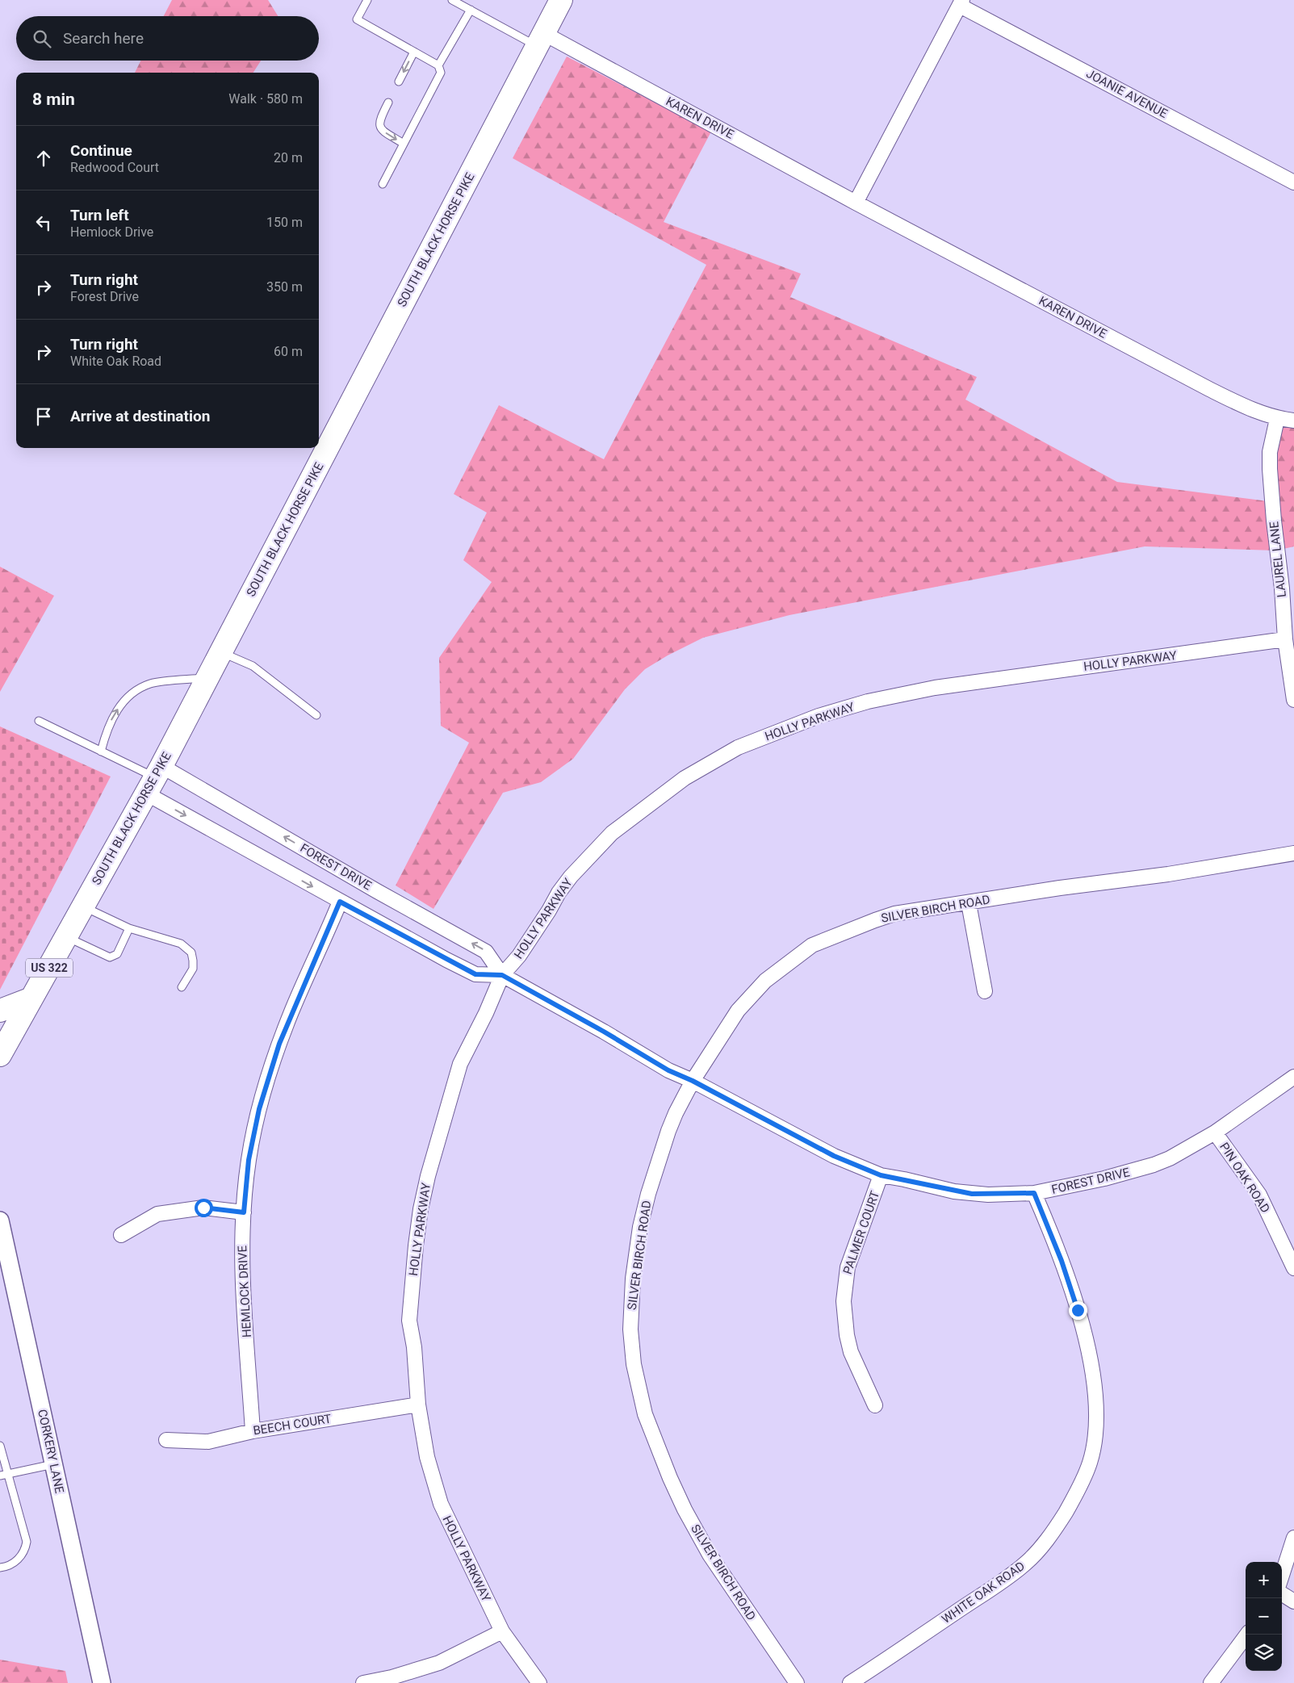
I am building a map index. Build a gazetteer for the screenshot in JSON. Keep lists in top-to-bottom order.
{
  "streets": {
    "highway": ["SOUTH BLACK HORSE PIKE", "US 322"],
    "street": [
      "JOANIE AVENUE",
      "KAREN DRIVE",
      "LAUREL LANE",
      "HOLLY PARKWAY",
      "FOREST DRIVE",
      "SILVER BIRCH ROAD",
      "PIN OAK ROAD",
      "PALMER COURT",
      "HEMLOCK DRIVE",
      "BEECH COURT",
      "CORKERY LANE",
      "WHITE OAK ROAD"
    ]
  },
  "crossings": [
    ["KAREN DRIVE", "SOUTH BLACK HORSE PIKE"],
    ["KAREN DRIVE", "LAUREL LANE"],
    ["SOUTH BLACK HORSE PIKE", "FOREST DRIVE"],
    ["LAUREL LANE", "HOLLY PARKWAY"],
    ["HOLLY PARKWAY", "FOREST DRIVE"],
    ["HOLLY PARKWAY", "BEECH COURT"],
    ["FOREST DRIVE", "SILVER BIRCH ROAD"],
    ["FOREST DRIVE", "PIN OAK ROAD"],
    ["FOREST DRIVE", "PALMER COURT"],
    ["FOREST DRIVE", "HEMLOCK DRIVE"],
    ["FOREST DRIVE", "WHITE OAK ROAD"],
    ["HEMLOCK DRIVE", "BEECH COURT"]
  ],
  "page": {
    "search": "Search here",
    "heading": ["8 min", "Walk · 580 m"],
    "list": [
      ["Continue", "Redwood Court", "20 m"],
      ["Turn left", "Hemlock Drive", "150 m"],
      ["Turn right", "Forest Drive", "350 m"],
      ["Turn right", "White Oak Road", "60 m"],
      "Arrive at destination"
    ],
    "map_buttons": ["+", "−"]
  }
}
